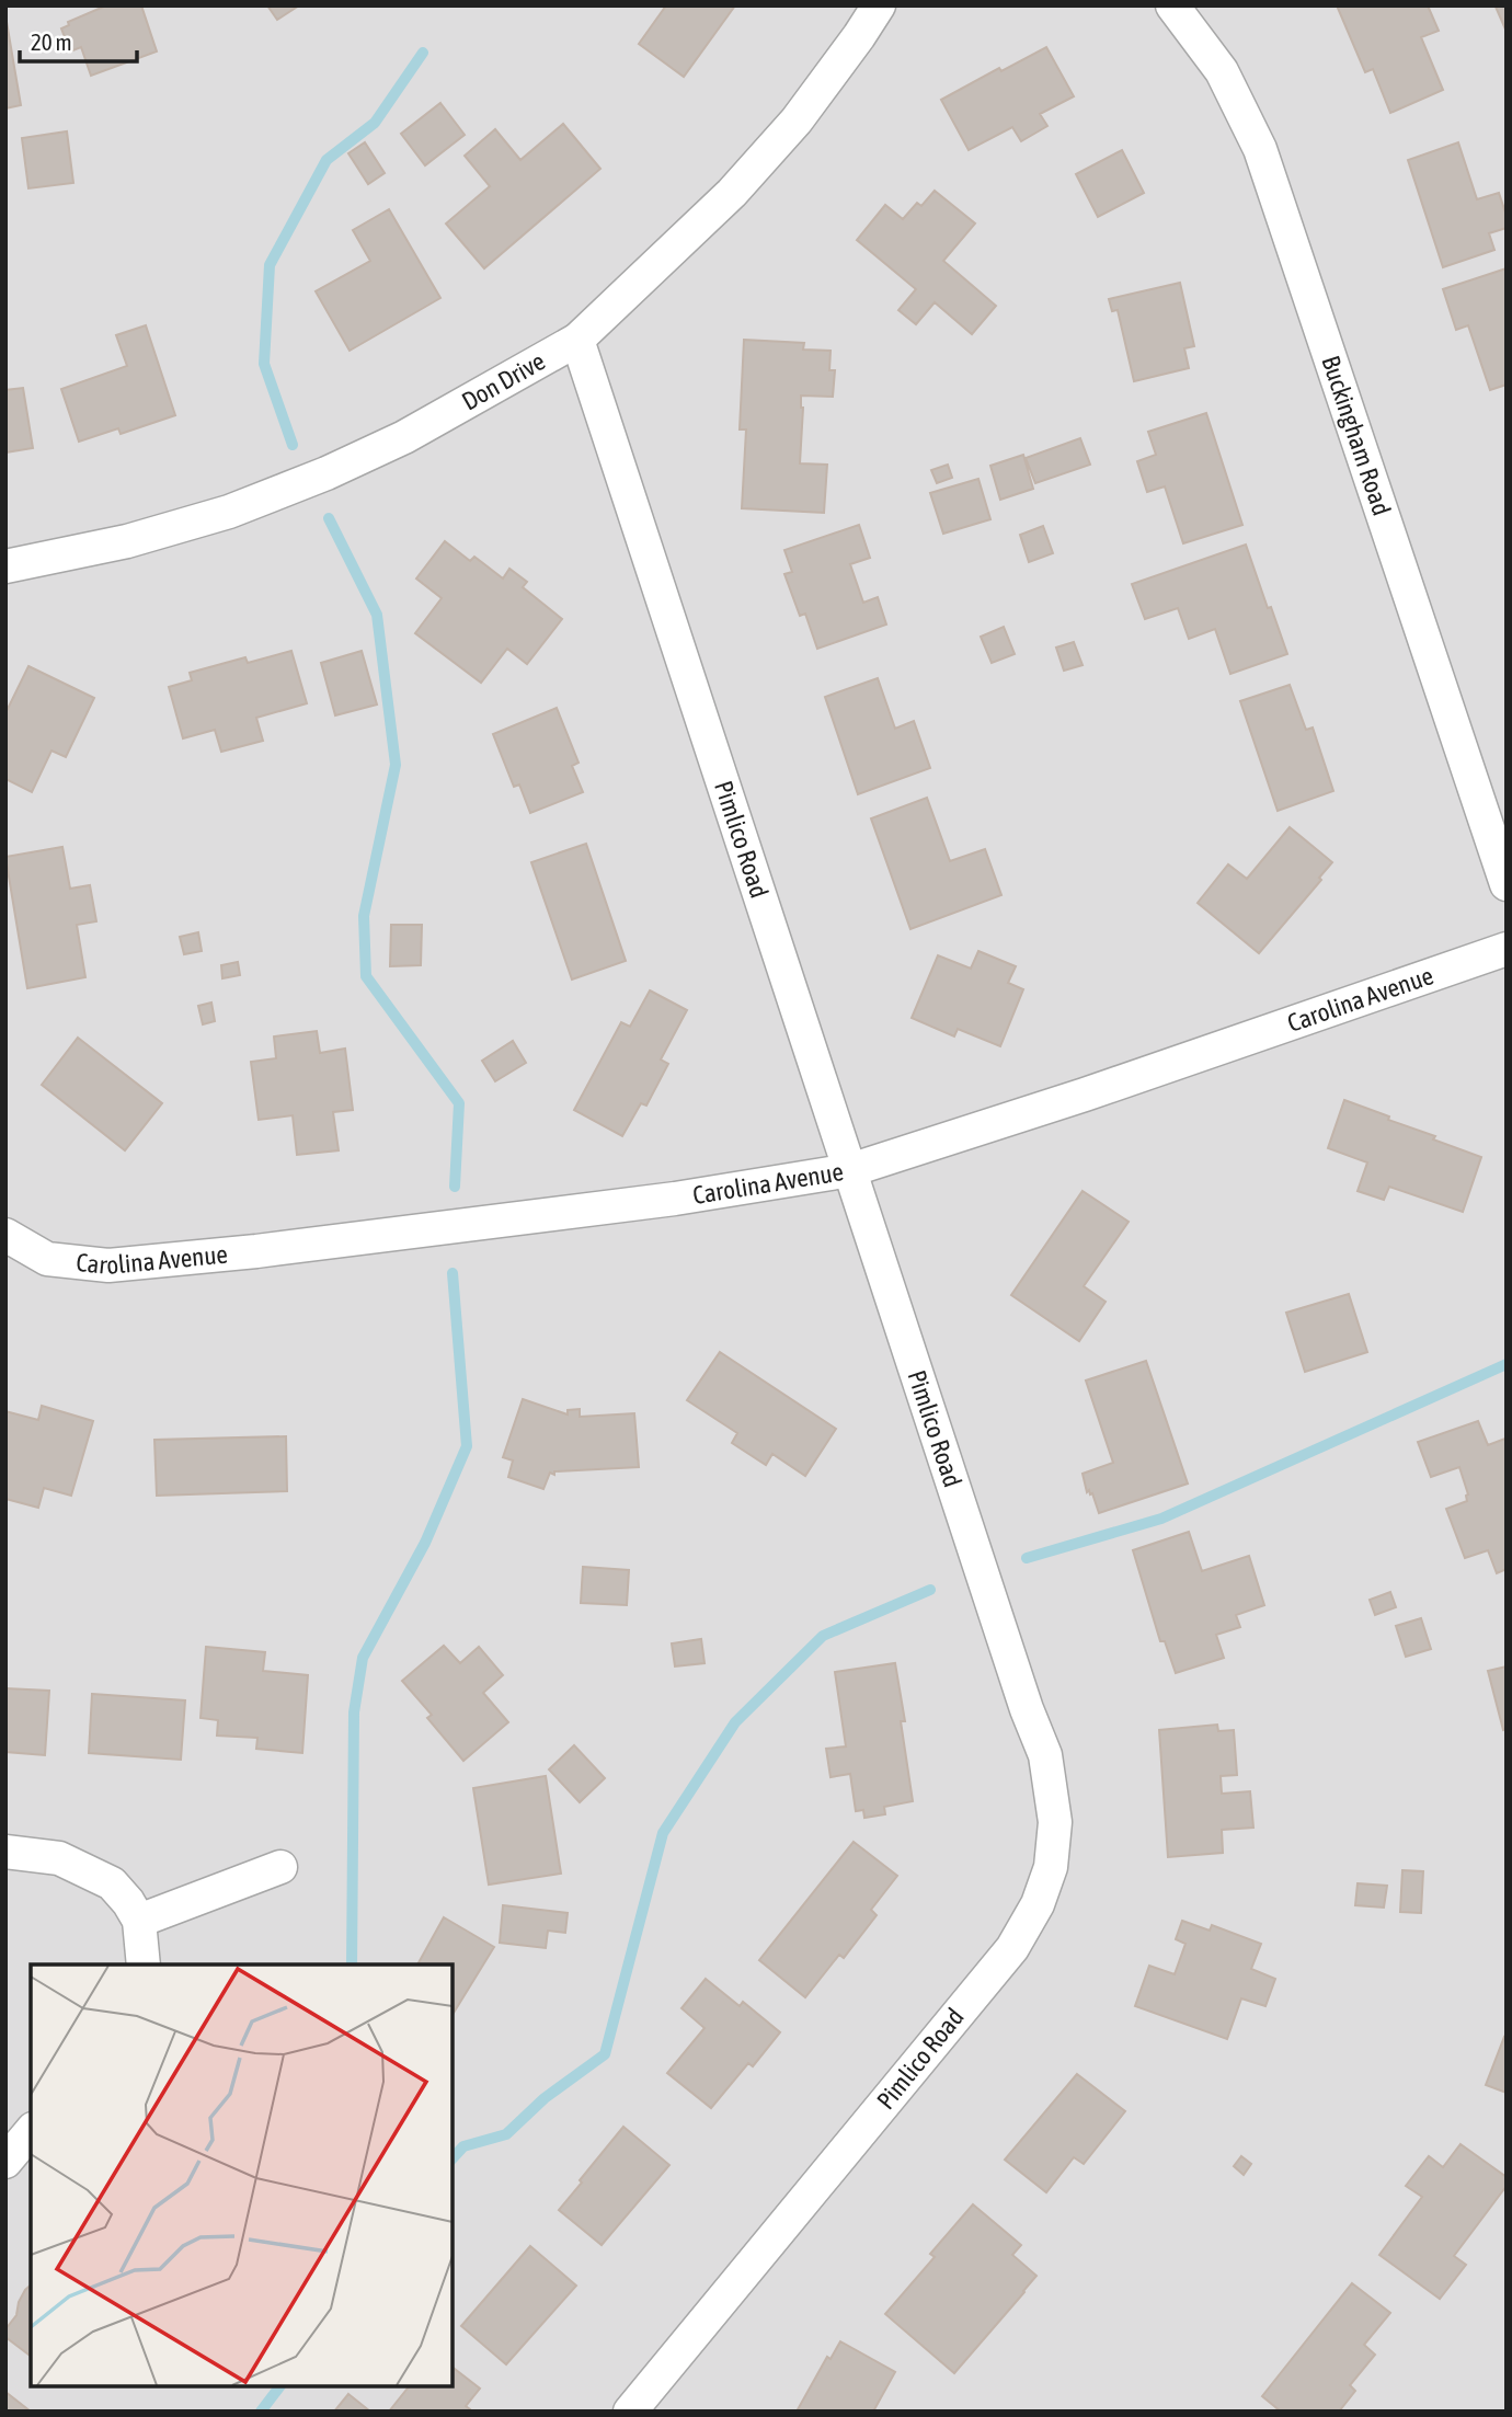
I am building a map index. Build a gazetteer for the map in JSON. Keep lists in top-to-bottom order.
{
  "streets": {
    "street": [
      "Don Drive",
      "Buckingham Road",
      "Pimlico Road",
      "Carolina Avenue"
    ]
  },
  "crossings": [
    ["Don Drive", "Pimlico Road"],
    ["Pimlico Road", "Carolina Avenue"]
  ],
  "scale_bar": "20 m"
}
